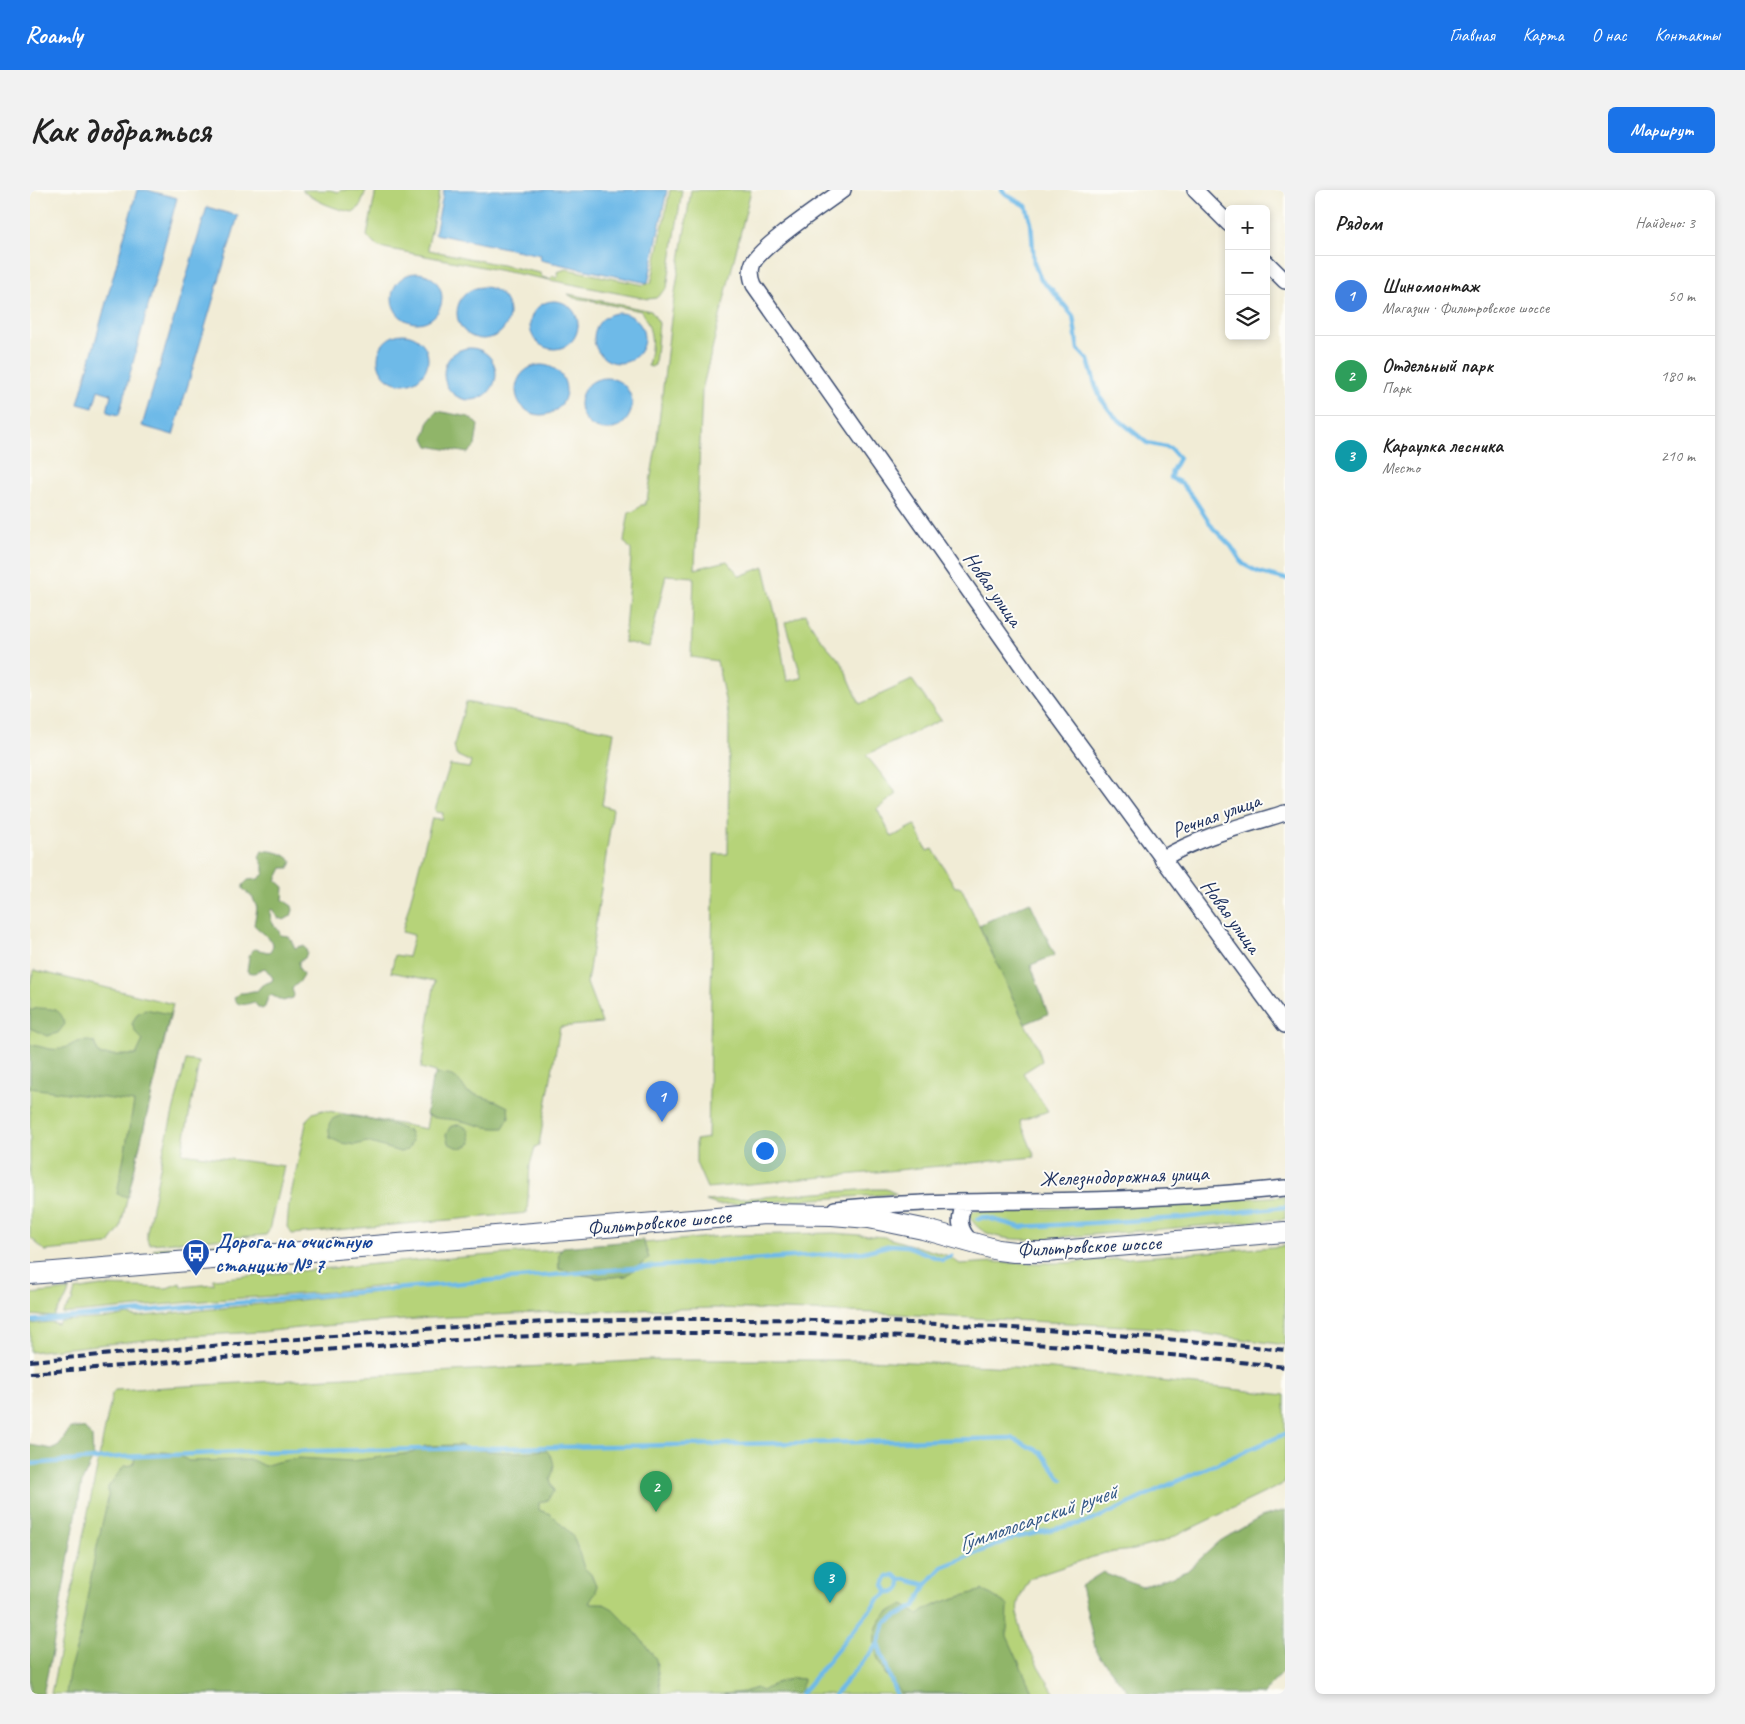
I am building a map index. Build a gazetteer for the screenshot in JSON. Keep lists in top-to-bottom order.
{
  "streets": {
    "main road": ["Фильтровское шоссе"],
    "street": ["Новая улица", "Речная улица", "Железнодорожная улица"]
  },
  "crossings": [
    ["Новая улица", "Речная улица"],
    ["Железнодорожная улица", "Фильтровское шоссе"]
  ],
  "water": ["Гуммолосарский ручей"],
  "places": {
    "bus stop": ["Дорога на очистную станцию № 7"]
  },
  "page": {
    "header": "Roamly",
    "nav": [
      "Главная",
      "Карта",
      "О нас",
      "Контакты"
    ],
    "buttons": "Маршрут",
    "title": "Как добраться",
    "heading": ["Рядом", "Найдено: 3"],
    "map_buttons": ["+", "−"],
    "list": [
      {
        "mark": "1",
        "name": "Шиномонтаж",
        "note": "Магазин · Фильтровское шоссе",
        "value": "50 m"
      },
      {
        "mark": "2",
        "name": "Отдельный парк",
        "note": "Парк",
        "value": "180 m"
      },
      {
        "mark": "3",
        "name": "Караулка лесника",
        "note": "Место",
        "value": "210 m"
      }
    ],
    "pins": ["1", "2", "3"]
  }
}
